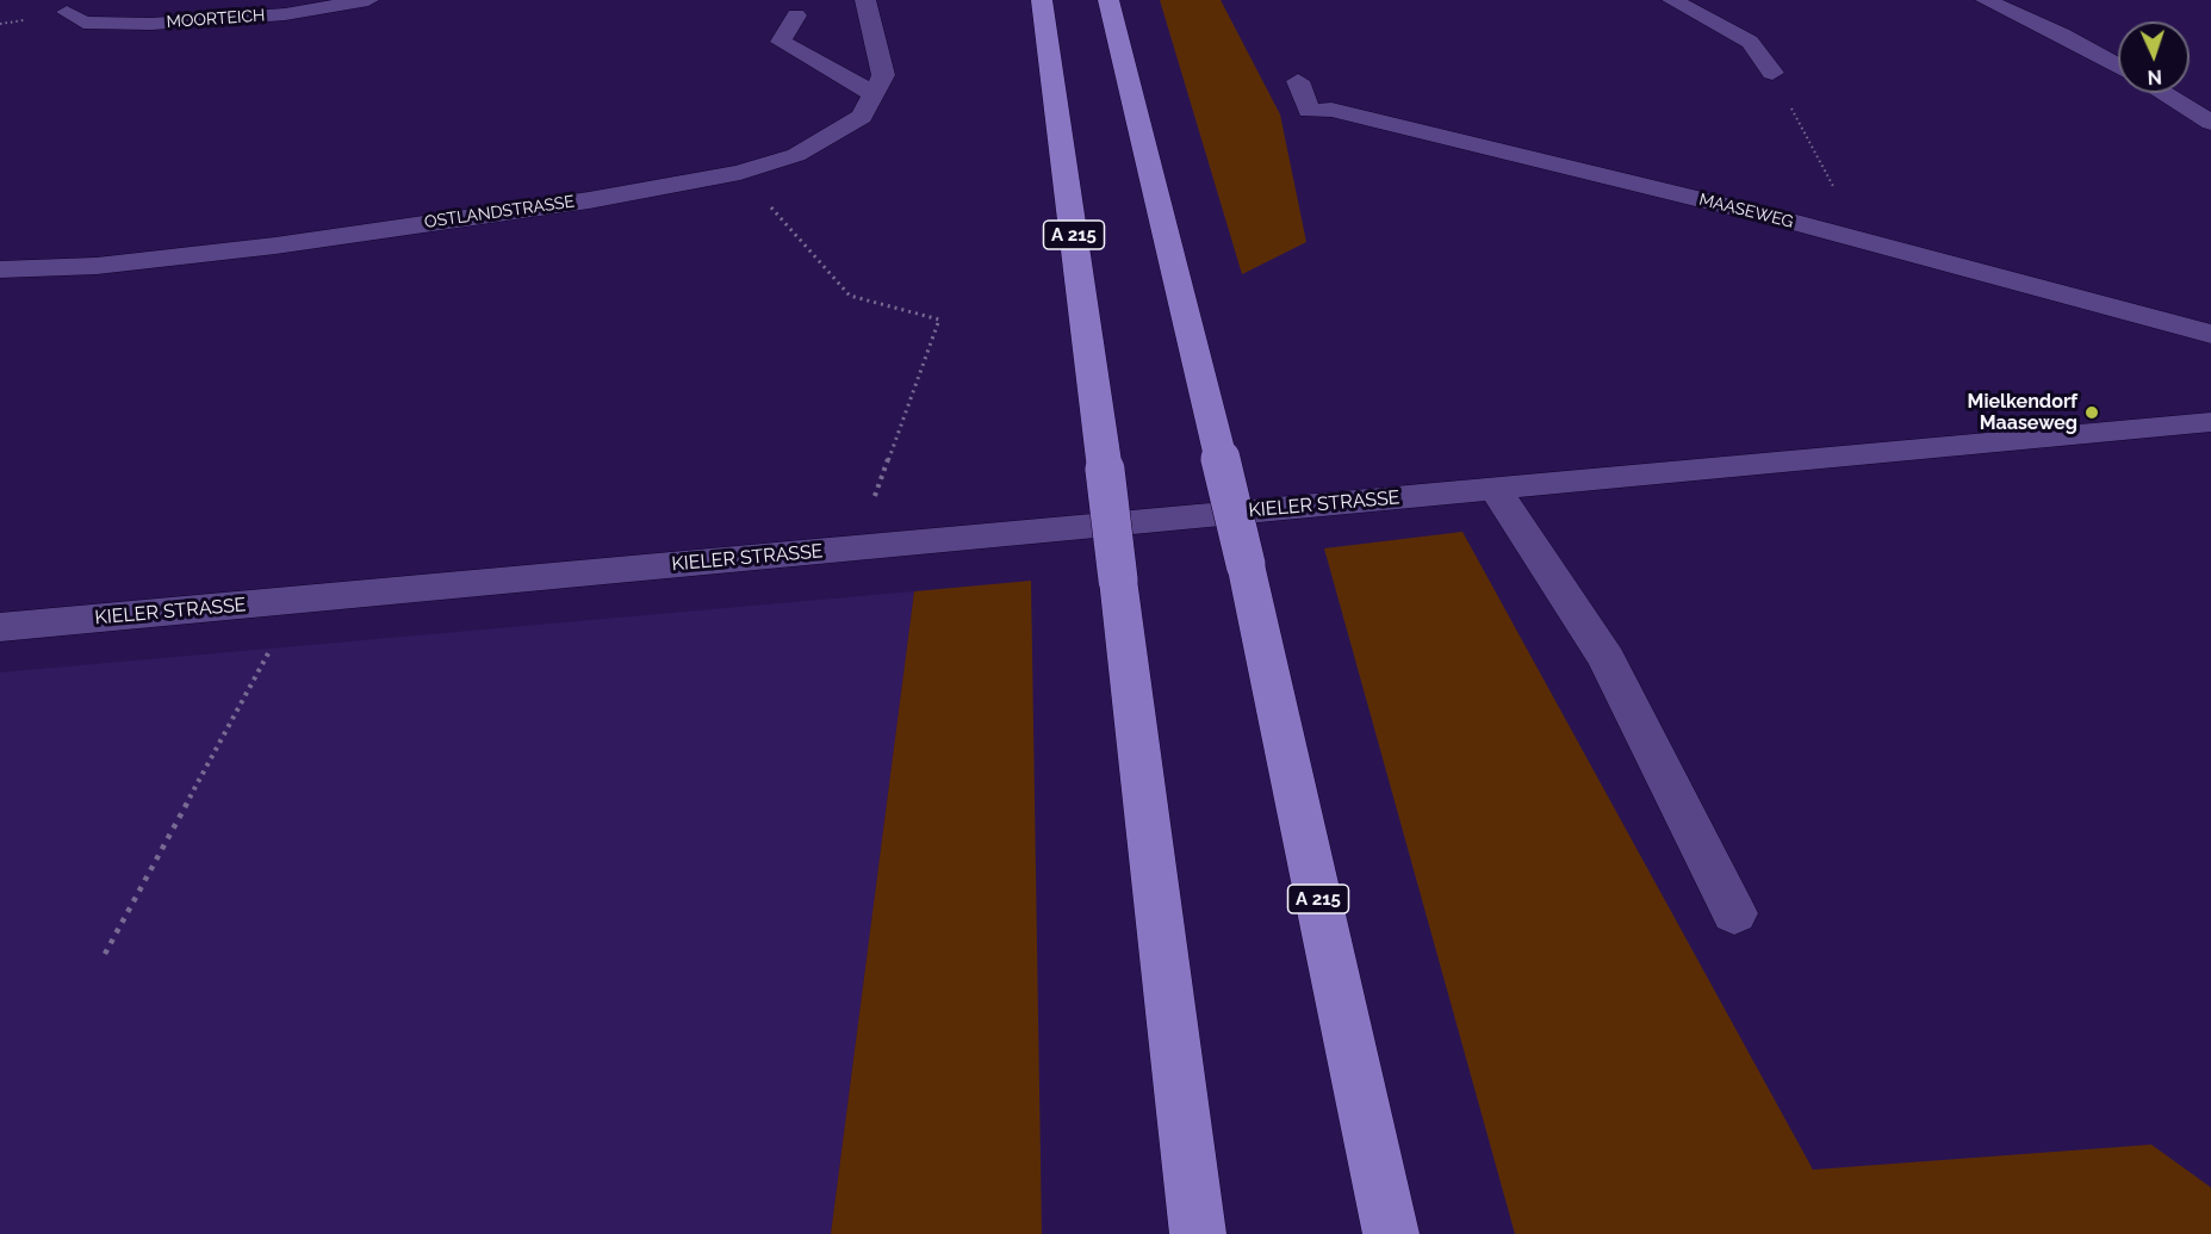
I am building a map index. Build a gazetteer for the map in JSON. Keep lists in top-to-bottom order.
{
  "streets": {
    "highway": ["A 215"],
    "street": [
      "MOORTEICH",
      "MAASEWEG",
      "OSTLANDSTRASSE",
      "KIELER STRASSE"
    ]
  },
  "places": ["Mielkendorf Maaseweg"],
  "north": "bottom"
}
